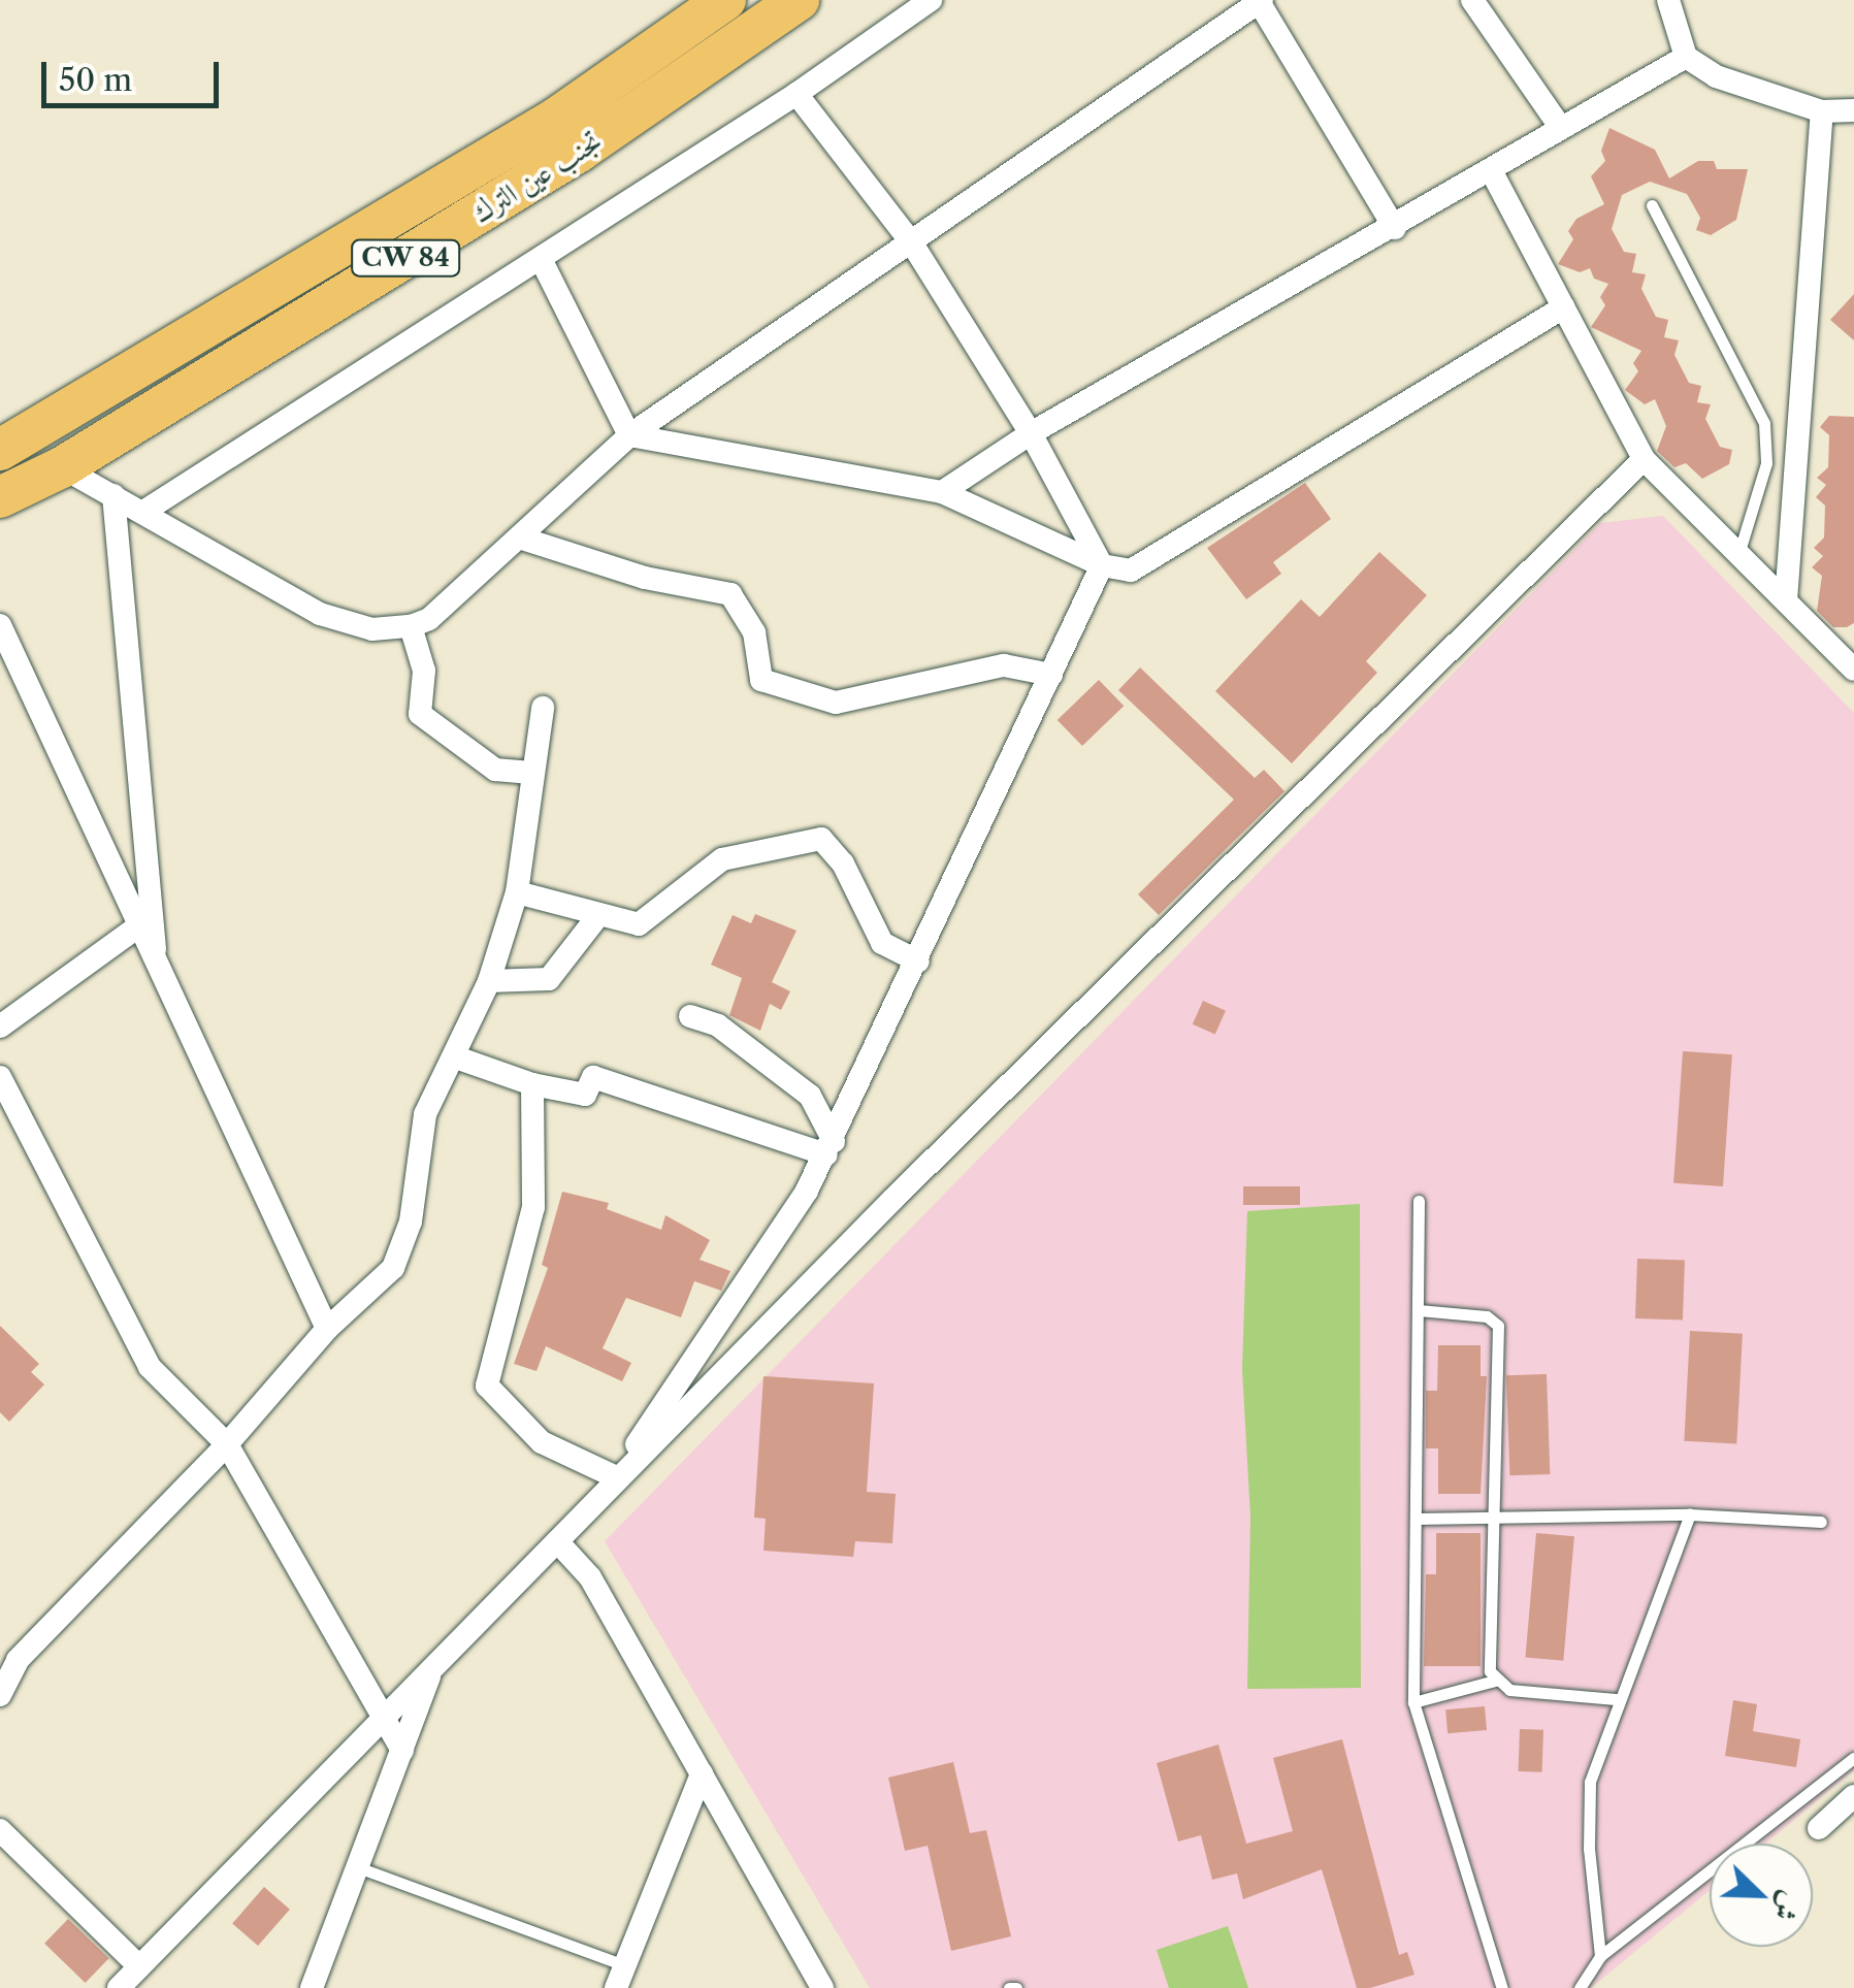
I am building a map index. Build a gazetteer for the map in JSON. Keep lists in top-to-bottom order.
{
  "streets": {
    "highway": ["تجنب عين الترك", "CW 84"]
  },
  "scale_bar": "50 m",
  "north": "bottom right"
}
